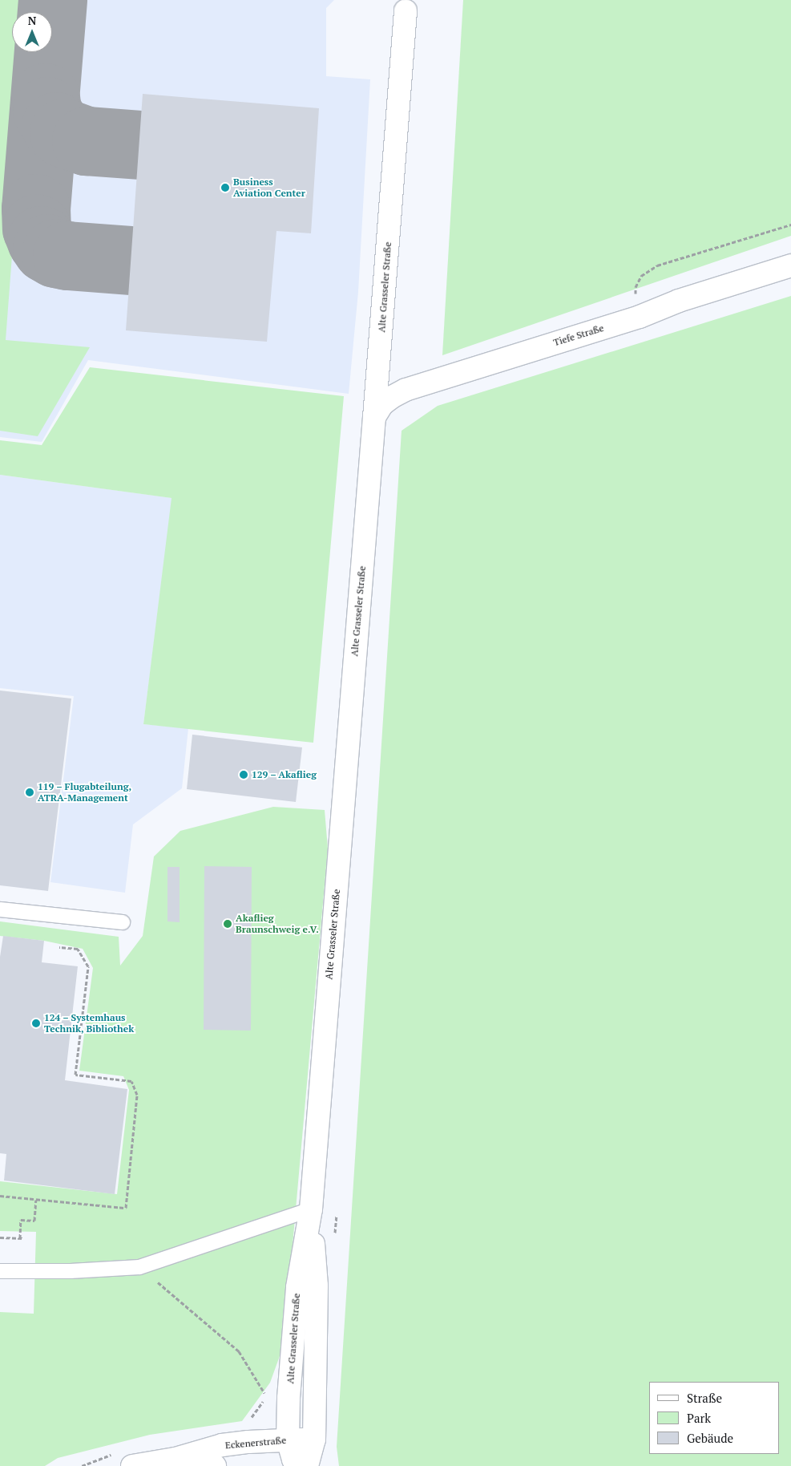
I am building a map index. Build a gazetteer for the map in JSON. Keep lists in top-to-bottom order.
{
  "streets": {
    "main road": ["Alte Grasseler Straße", "Tiefe Straße", "Eckenerstraße"]
  },
  "crossings": [
    ["Alte Grasseler Straße", "Tiefe Straße"],
    ["Alte Grasseler Straße", "Eckenerstraße"]
  ],
  "places": [
    "Business Aviation Center",
    "129 – Akaflieg",
    "119 – Flugabteilung, ATRA-Management",
    "Akaflieg Braunschweig e.V.",
    "124 – Systemhaus Technik, Bibliothek"
  ],
  "legend": ["Straße", "Park", "Gebäude"],
  "north": "top"
}
